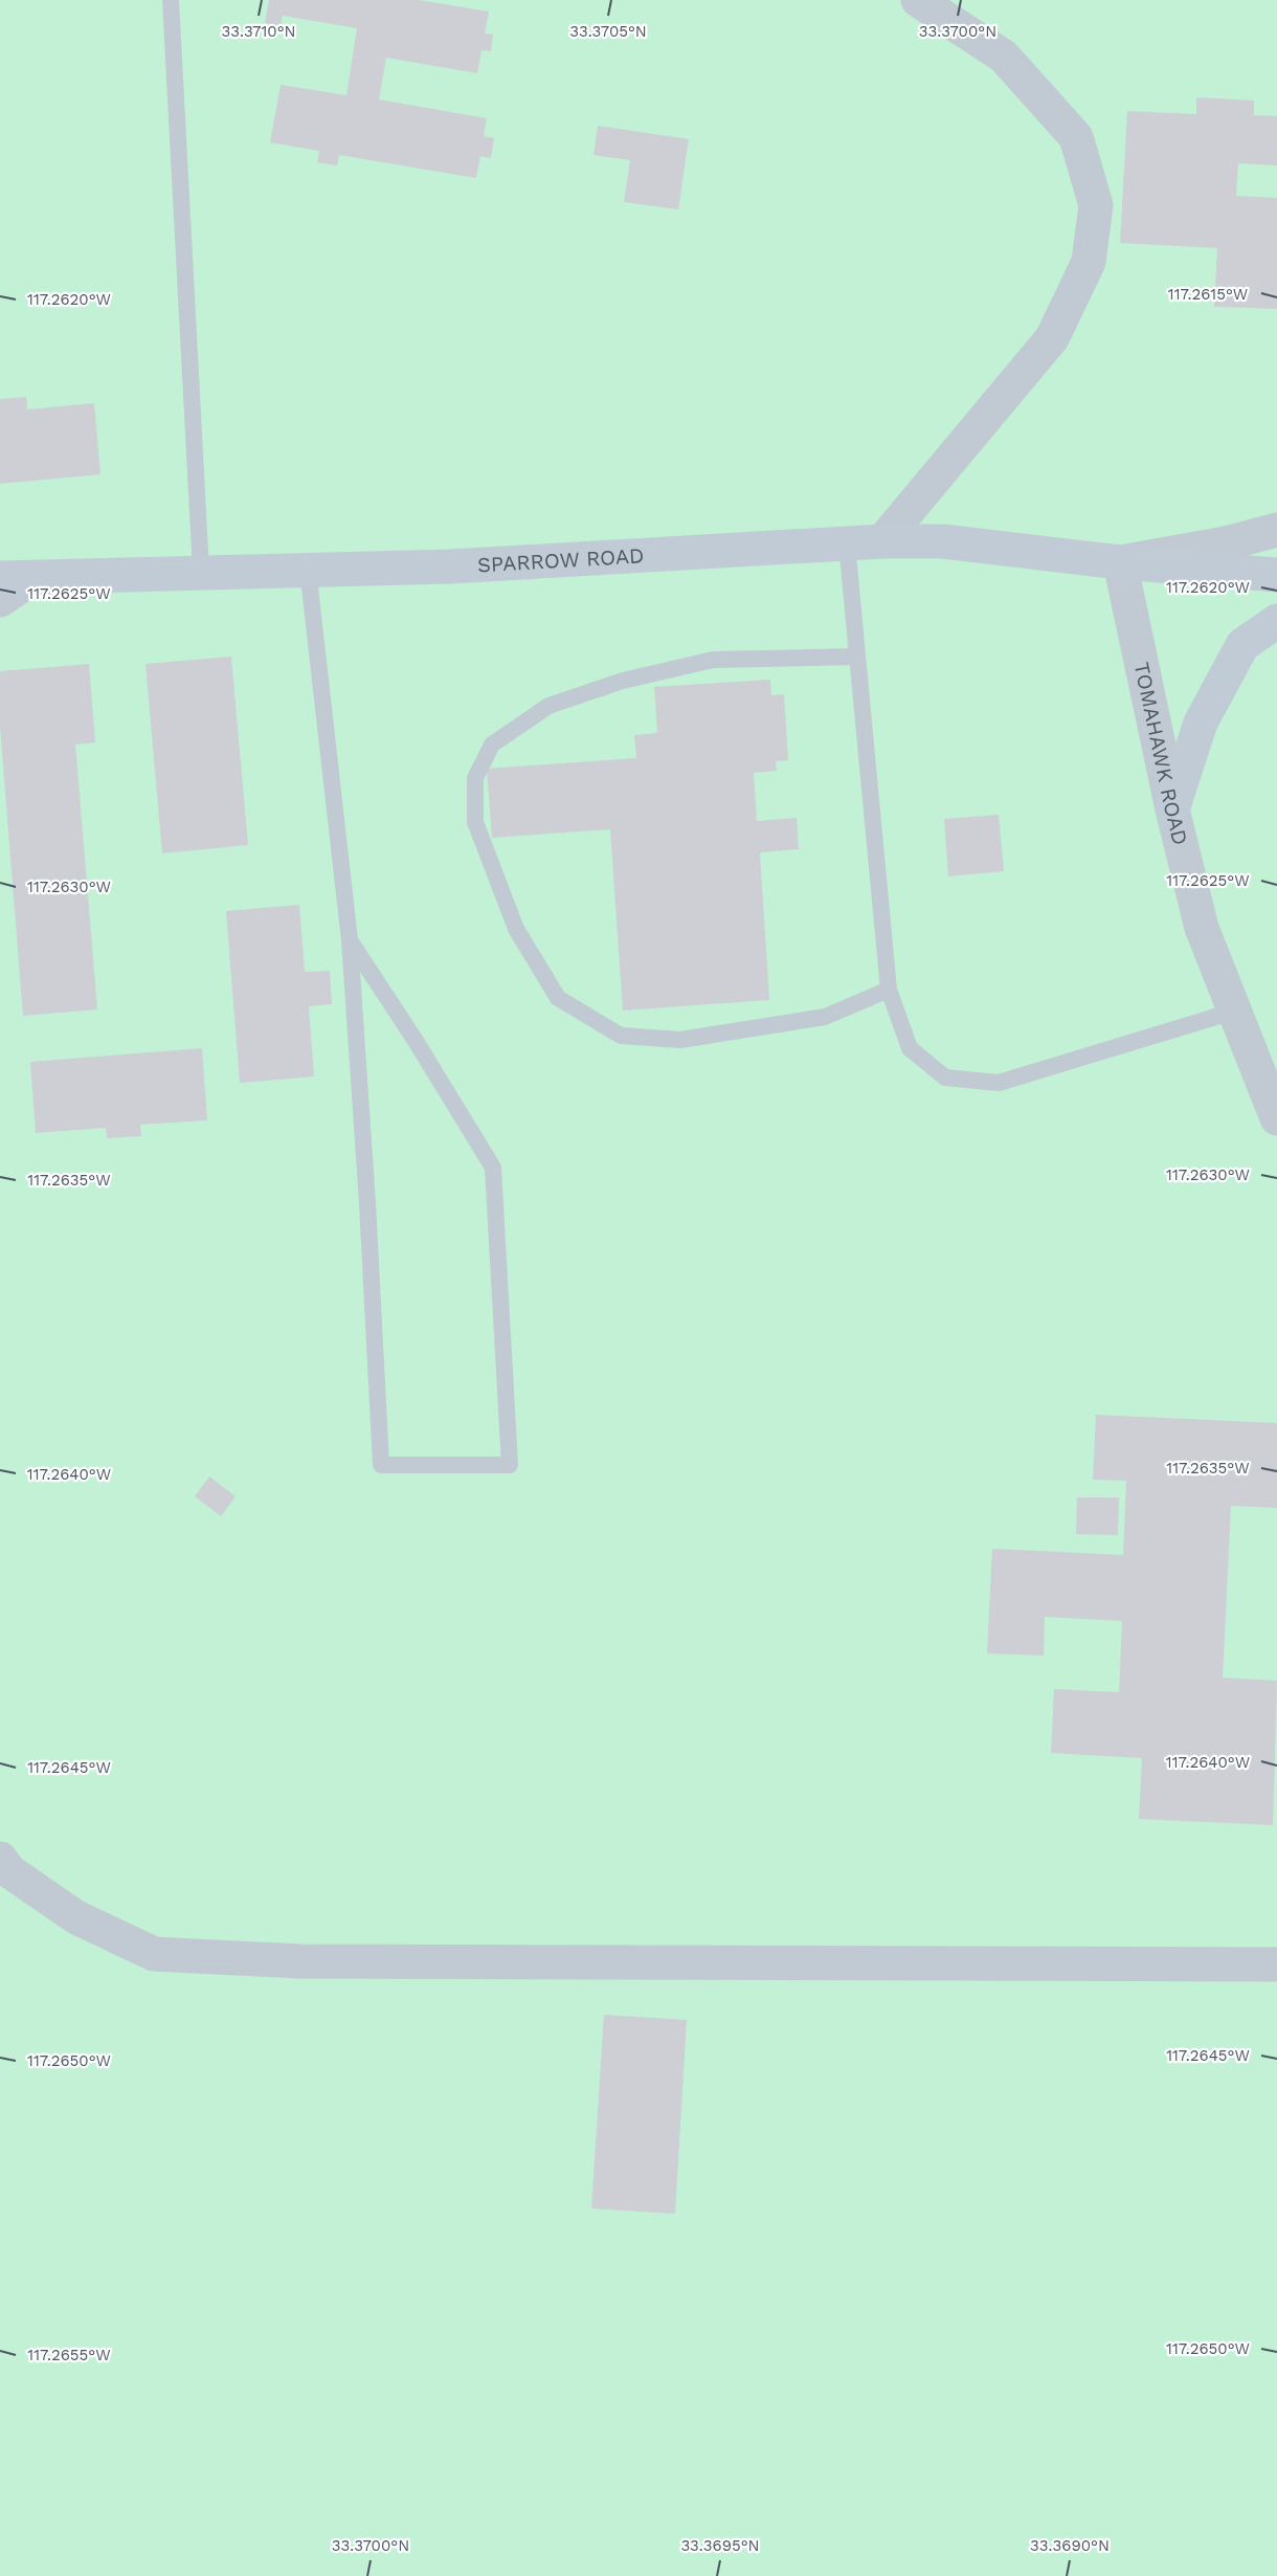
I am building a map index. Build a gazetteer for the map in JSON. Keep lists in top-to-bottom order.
{
  "streets": {
    "street": ["SPARROW ROAD", "TOMAHAWK ROAD"]
  },
  "crossings": [
    ["SPARROW ROAD", "TOMAHAWK ROAD"]
  ],
  "coordinates": [
    "33.3710°N",
    "33.3705°N",
    "33.3700°N",
    "117.2615°W",
    "117.2620°W",
    "117.2625°W",
    "117.2630°W",
    "117.2635°W",
    "117.2640°W",
    "117.2645°W",
    "117.2650°W",
    "117.2655°W",
    "33.3695°N",
    "33.3690°N"
  ]
}
